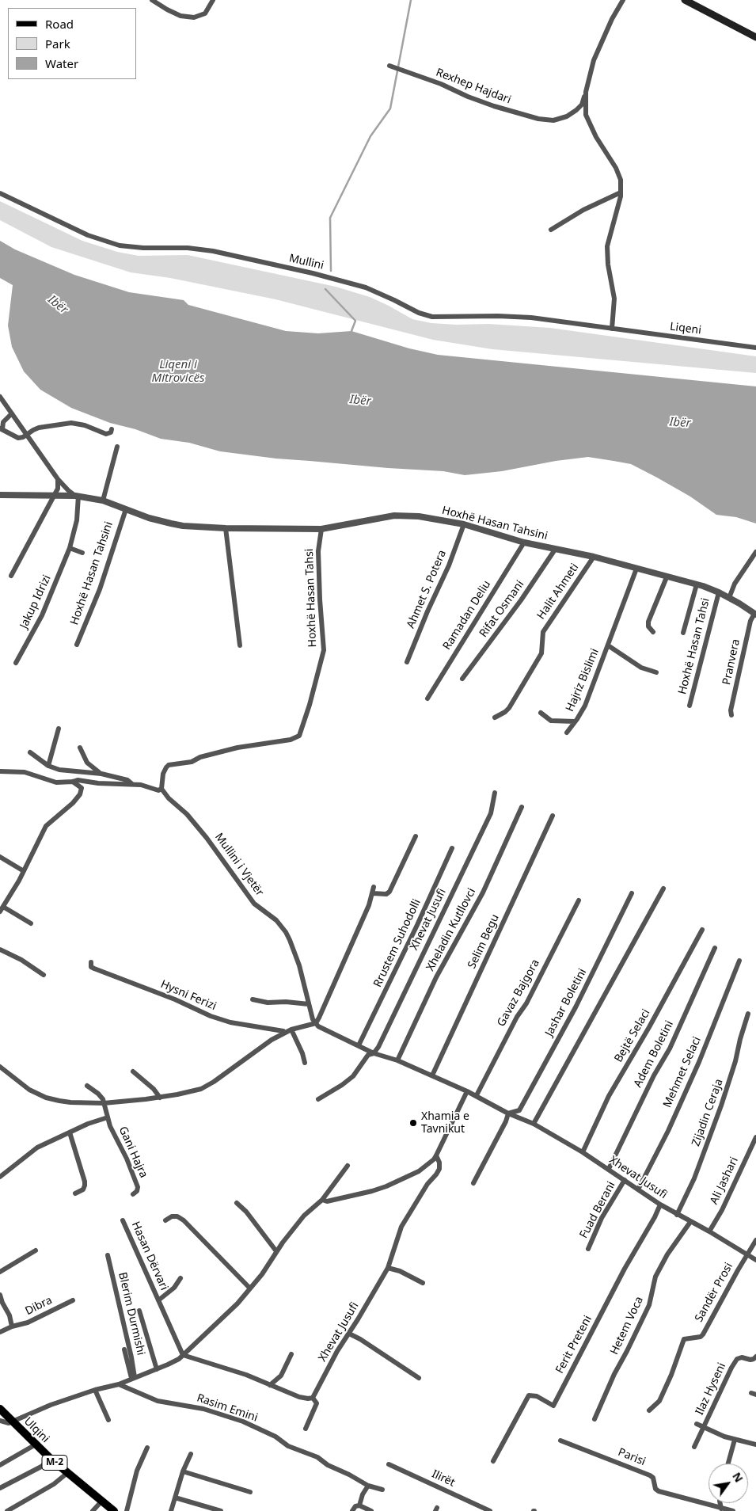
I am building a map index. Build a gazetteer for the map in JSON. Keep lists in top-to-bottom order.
{
  "streets": {
    "main road": ["Ulqini", "M-2"],
    "street": [
      "Rexhep Hajdari",
      "Mullini",
      "Liqeni",
      "Hoxhë Hasan Tahsini",
      "Ahmet S. Potera",
      "Halit Ahmeti",
      "Hoxhë Hasan Tahsi",
      "Jakup Idrizi",
      "Rifat Osmani",
      "Ramadan Deliu",
      "Pranvera",
      "Hajriz Bislimi",
      "Mullini i Vjetër",
      "Xhevat Jusufi",
      "Xheladin Kutllovci",
      "Selim Begu",
      "Rrustem Suhodolli",
      "Gavaz Bajgora",
      "Hysni Ferizi",
      "Jashar Boletini",
      "Bejtë Selaci",
      "Adem Boletini",
      "Mehmet Selaci",
      "Zijadin Ceraja",
      "Gani Hajra",
      "Ali Jashari",
      "Fuad Berani",
      "Hasan Dërvari",
      "Sandër Prosi",
      "Dibra",
      "Blerim Durmishi",
      "Hetem Voca",
      "Ferit Preteni",
      "Ilaz Hyseni",
      "Rasim Emini",
      "Parisi",
      "Ilirët"
    ]
  },
  "crossings": [
    ["Rexhep Hajdari", "Mullini"],
    ["Rexhep Hajdari", "Liqeni"],
    ["Mullini", "Liqeni"],
    ["Hoxhë Hasan Tahsini", "Ahmet S. Potera"],
    ["Hoxhë Hasan Tahsini", "Halit Ahmeti"],
    ["Hoxhë Hasan Tahsini", "Hoxhë Hasan Tahsi"],
    ["Hoxhë Hasan Tahsini", "Jakup Idrizi"],
    ["Hoxhë Hasan Tahsini", "Rifat Osmani"],
    ["Hoxhë Hasan Tahsini", "Ramadan Deliu"],
    ["Hoxhë Hasan Tahsini", "Pranvera"],
    ["Hoxhë Hasan Tahsini", "Hajriz Bislimi"],
    ["Hoxhë Hasan Tahsi", "Mullini i Vjetër"],
    ["Mullini i Vjetër", "Xhevat Jusufi"],
    ["Xhevat Jusufi", "Xheladin Kutllovci"],
    ["Xhevat Jusufi", "Selim Begu"],
    ["Xhevat Jusufi", "Rrustem Suhodolli"],
    ["Xhevat Jusufi", "Gavaz Bajgora"],
    ["Xhevat Jusufi", "Jashar Boletini"],
    ["Xhevat Jusufi", "Bejtë Selaci"],
    ["Xhevat Jusufi", "Adem Boletini"],
    ["Xhevat Jusufi", "Mehmet Selaci"],
    ["Xhevat Jusufi", "Zijadin Ceraja"],
    ["Xhevat Jusufi", "Ali Jashari"],
    ["Xhevat Jusufi", "Fuad Berani"],
    ["Xhevat Jusufi", "Sandër Prosi"],
    ["Xhevat Jusufi", "Hetem Voca"],
    ["Xhevat Jusufi", "Ferit Preteni"]
  ],
  "water": ["Ibër", "Liqeni i Mitrovicës"],
  "places": ["Xhamia e Tavnikut"],
  "legend": ["Road", "Park", "Water"],
  "north": "top right"
}
